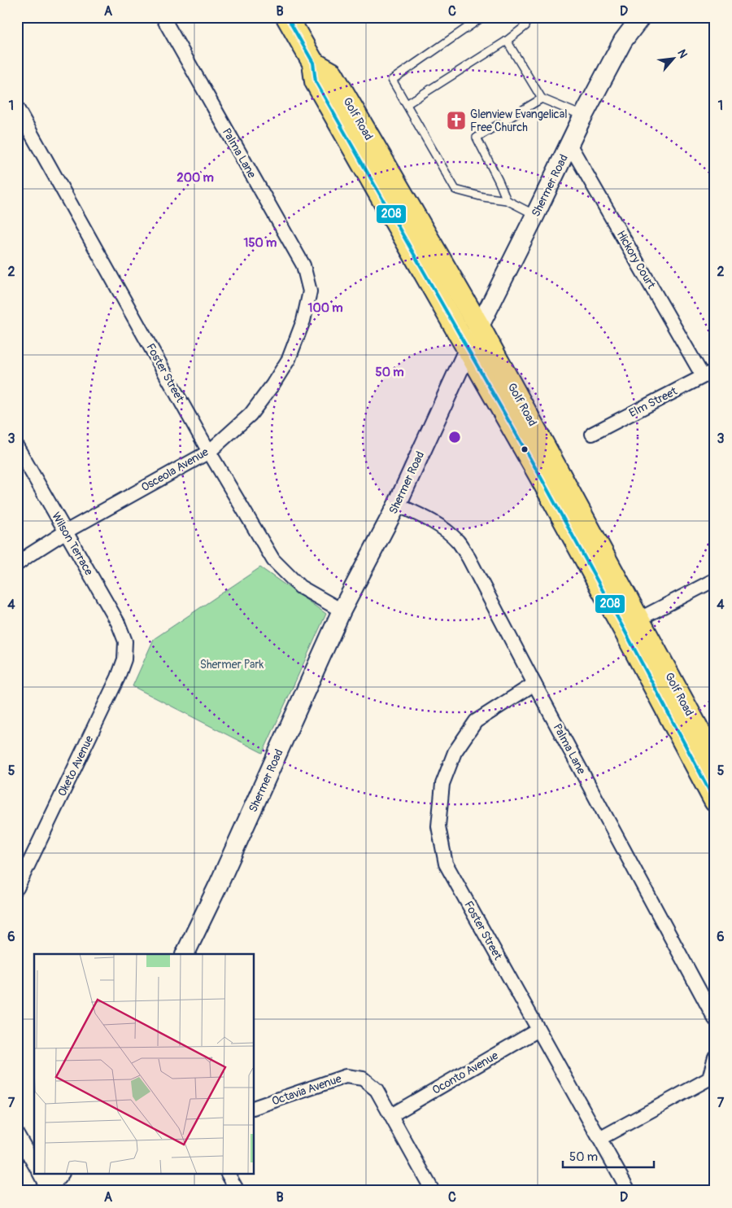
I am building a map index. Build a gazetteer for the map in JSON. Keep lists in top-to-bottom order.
{
  "streets": {
    "main road": ["Golf Road", "Shermer Road"],
    "street": [
      "Palma Lane",
      "Hickory Court",
      "Foster Street",
      "Elm Street",
      "Osceola Avenue",
      "Wilson Terrace",
      "Oketo Avenue",
      "Oconto Avenue",
      "Octavia Avenue"
    ]
  },
  "crossings": [
    ["Golf Road", "Shermer Road"],
    ["Palma Lane", "Shermer Road"],
    ["Palma Lane", "Foster Street"],
    ["Palma Lane", "Osceola Avenue"],
    ["Shermer Road", "Hickory Court"],
    ["Shermer Road", "Foster Street"],
    ["Hickory Court", "Elm Street"],
    ["Foster Street", "Osceola Avenue"],
    ["Foster Street", "Oconto Avenue"],
    ["Osceola Avenue", "Wilson Terrace"],
    ["Wilson Terrace", "Oketo Avenue"],
    ["Oconto Avenue", "Octavia Avenue"]
  ],
  "parks": ["Shermer Park"],
  "places": {
    "church": ["Glenview Evangelical Free Church"]
  },
  "lines": ["transit line 208"],
  "scale_bar": "50 m",
  "north": "top right",
  "grid": {
    "columns": [
      "A",
      "B",
      "C",
      "D"
    ],
    "rows": [
      "1",
      "2",
      "3",
      "4",
      "5",
      "6",
      "7"
    ]
  },
  "rings": [
    "200 m",
    "150 m",
    "100 m",
    "50 m"
  ]
}
